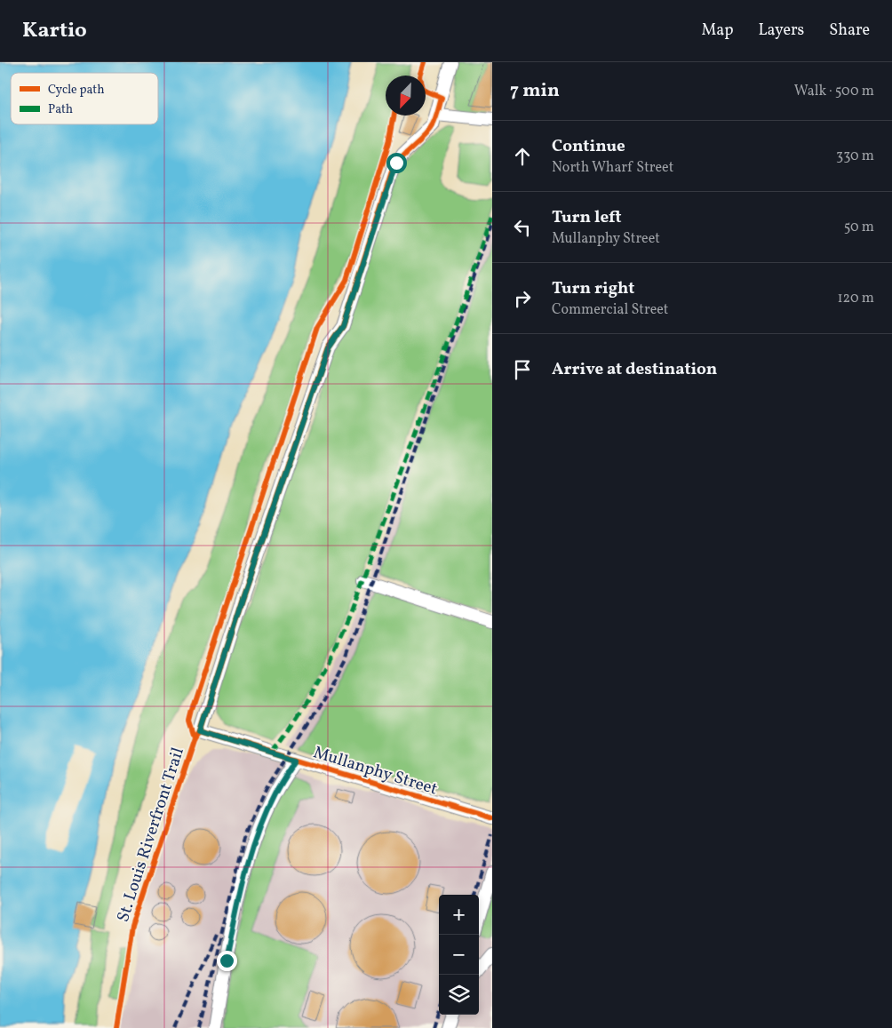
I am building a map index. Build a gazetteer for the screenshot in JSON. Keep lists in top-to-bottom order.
{
  "streets": {
    "street": ["Mullanphy Street"],
    "cycle path": ["St. Louis Riverfront Trail"]
  },
  "legend": ["Cycle path", "Path"],
  "north": "bottom left",
  "page": {
    "header": "Kartio",
    "nav": ["Map", "Layers", "Share"],
    "heading": ["7 min", "Walk · 500 m"],
    "list": [
      ["Continue", "North Wharf Street", "330 m"],
      ["Turn left", "Mullanphy Street", "50 m"],
      ["Turn right", "Commercial Street", "120 m"],
      "Arrive at destination"
    ],
    "map_buttons": ["+", "−"]
  }
}
